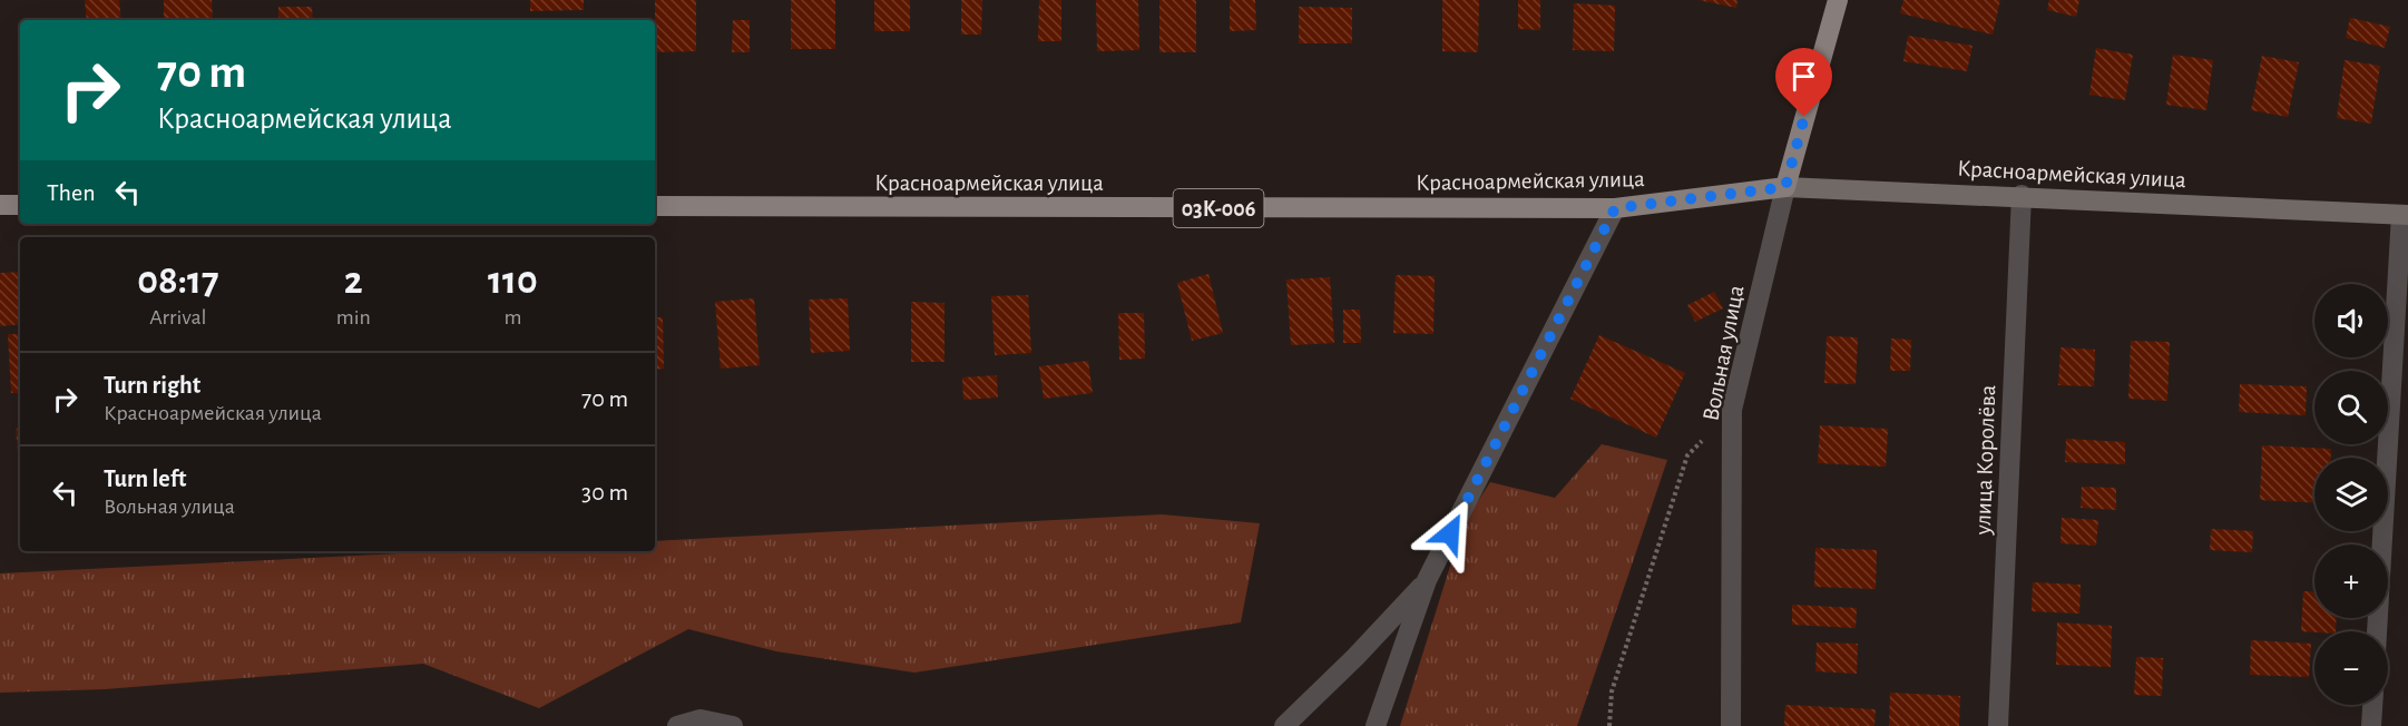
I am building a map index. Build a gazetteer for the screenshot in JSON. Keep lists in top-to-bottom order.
{
  "streets": {
    "main road": ["Красноармейская улица", "03К-006", "Вольная улица"],
    "street": ["улица Королёва"]
  },
  "crossings": [
    ["Красноармейская улица", "Вольная улица"],
    ["Красноармейская улица", "улица Королёва"]
  ],
  "page": {
    "turn": ["70 m", "Красноармейская улица"],
    "then": "Then",
    "eta": [
      "08:17",
      "Arrival",
      "2",
      "min",
      "110",
      "m"
    ],
    "map_buttons": ["+", "−"],
    "list": [
      {
        "name": "Turn right",
        "note": "Красноармейская улица",
        "value": "70 m"
      },
      {
        "name": "Turn left",
        "note": "Вольная улица",
        "value": "30 m"
      }
    ]
  }
}
